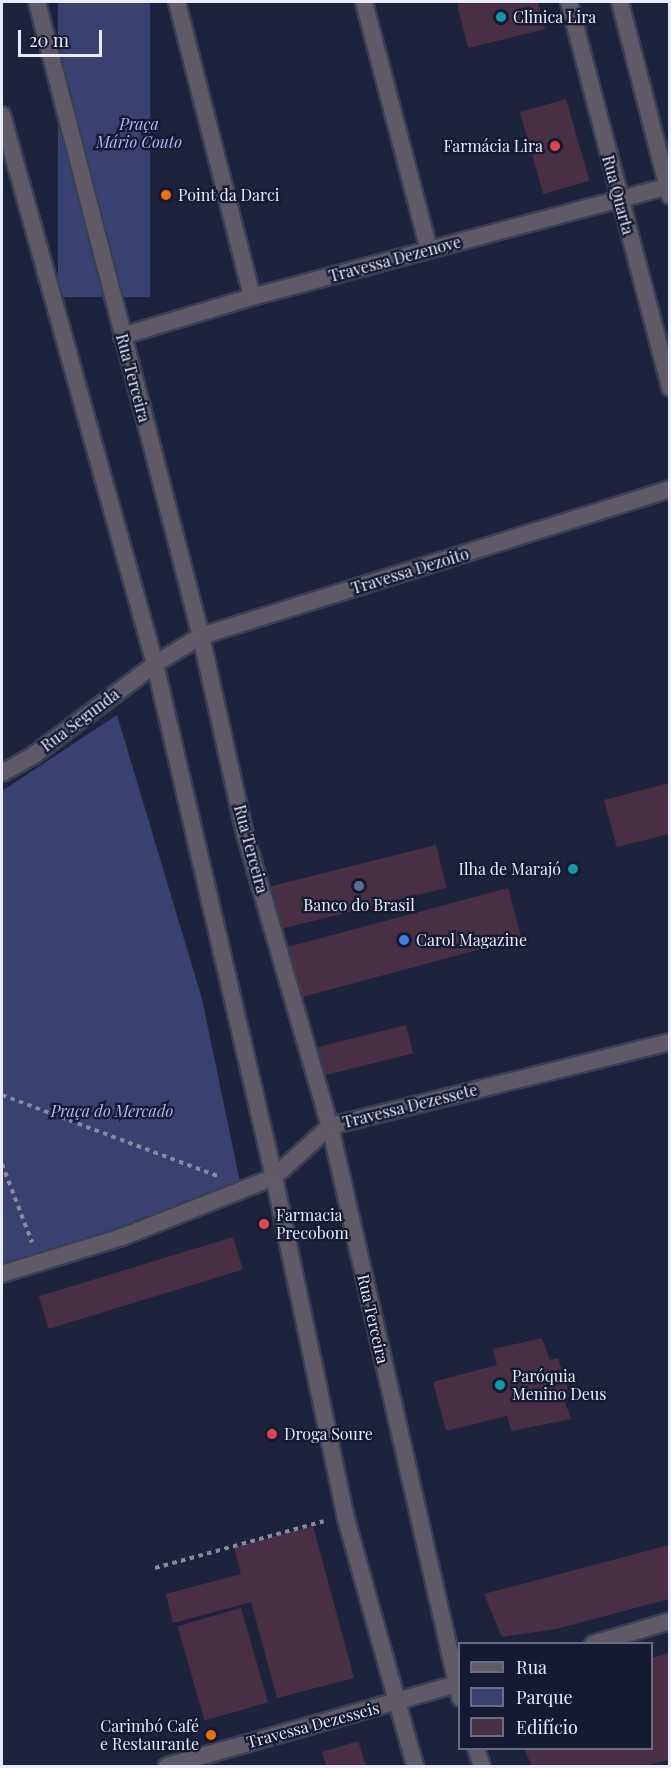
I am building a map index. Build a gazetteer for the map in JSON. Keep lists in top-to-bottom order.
{
  "streets": {
    "street": [
      "Rua Quarta",
      "Travessa Dezenove",
      "Rua Terceira",
      "Travessa Dezoito",
      "Rua Segunda",
      "Travessa Dezessete",
      "Travessa Dezesseis"
    ]
  },
  "crossings": [
    ["Rua Quarta", "Travessa Dezenove"],
    ["Travessa Dezenove", "Rua Terceira"],
    ["Rua Terceira", "Travessa Dezoito"],
    ["Rua Terceira", "Travessa Dezessete"],
    ["Rua Terceira", "Travessa Dezesseis"],
    ["Travessa Dezoito", "Rua Segunda"]
  ],
  "parks": ["Praça Mário Couto", "Praça do Mercado"],
  "places": [
    "Clinica Lira",
    "Farmácia Lira",
    "Point da Darci",
    "Ilha de Marajó",
    "Banco do Brasil",
    "Carol Magazine",
    "Farmacia Precobom",
    "Paróquia Menino Deus",
    "Droga Soure",
    "Carimbó Café e Restaurante"
  ],
  "legend": ["Rua", "Parque", "Edifício"],
  "scale_bar": "20 m"
}
